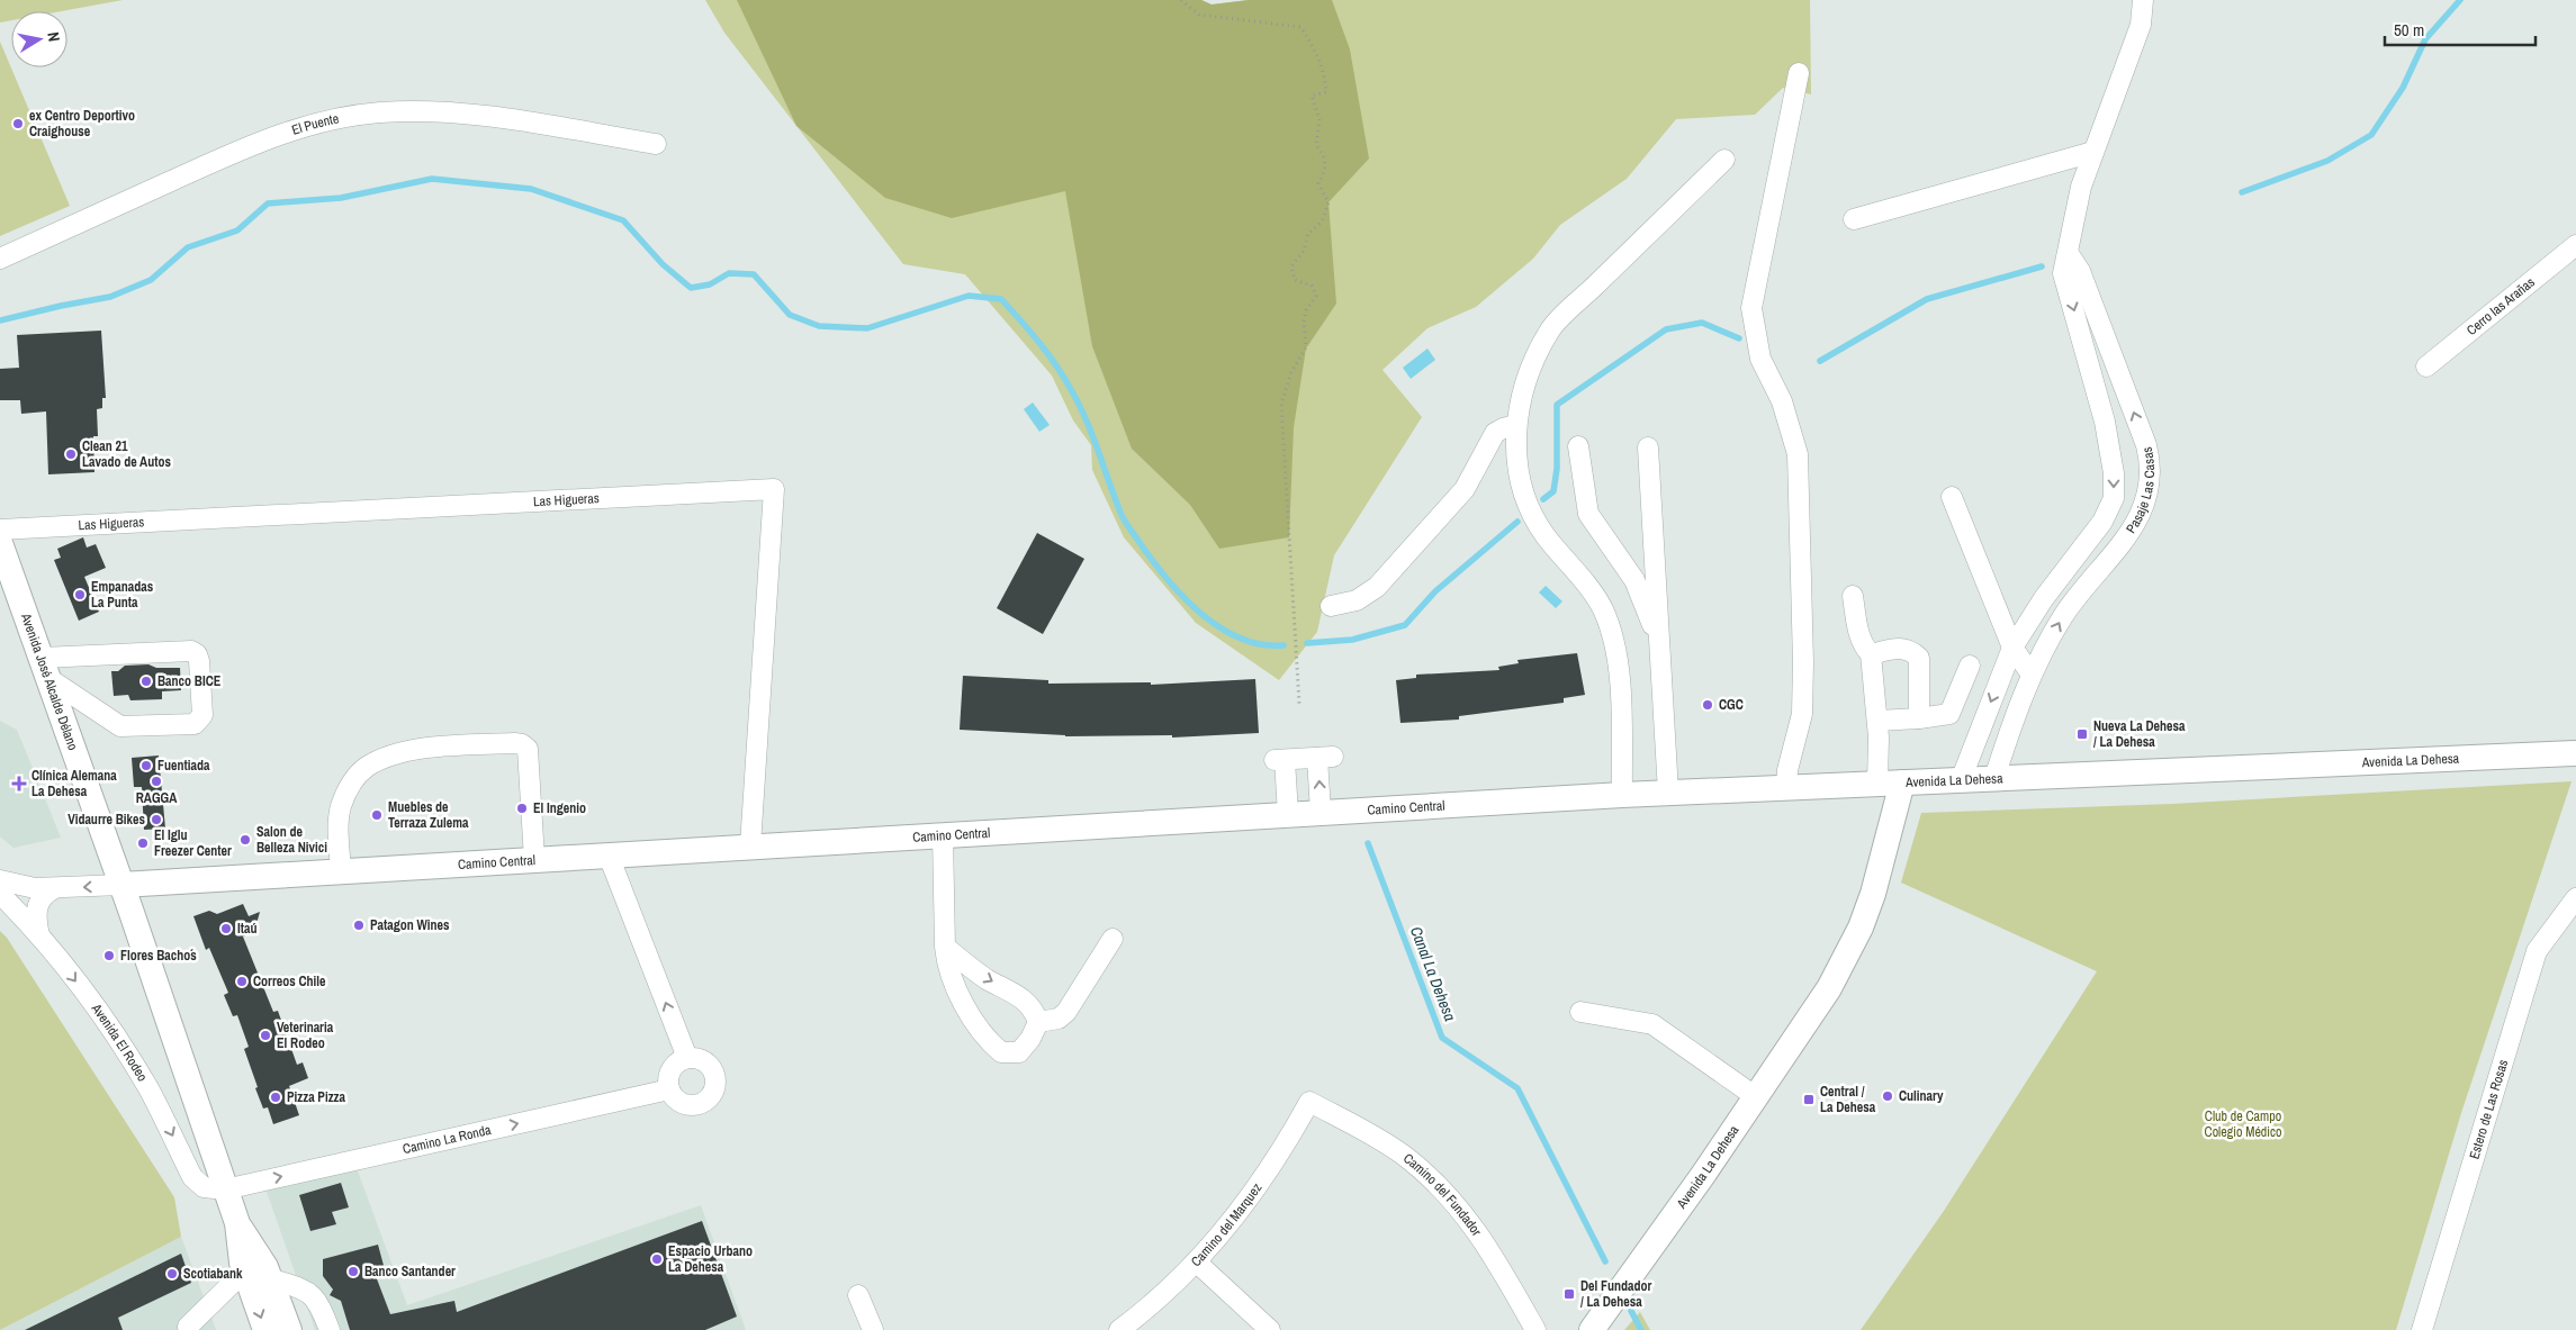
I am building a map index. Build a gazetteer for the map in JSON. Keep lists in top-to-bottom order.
{
  "streets": {
    "main road": ["Avenida José Alcalde Délano", "Avenida La Dehesa", "Camino Central"],
    "street": [
      "El Puente",
      "Cerro las Arañas",
      "Pasaje Las Casas",
      "Las Higueras",
      "Avenida El Rodeo",
      "Estero de Las Rosas",
      "Camino La Ronda",
      "Camino del Fundador",
      "Camino del Marquez"
    ]
  },
  "crossings": [
    ["Pasaje Las Casas", "Avenida La Dehesa"],
    ["Las Higueras", "Camino Central"],
    ["Avenida José Alcalde Délano", "Camino Central"],
    ["Avenida La Dehesa", "Camino Central"],
    ["Avenida El Rodeo", "Camino La Ronda"],
    ["Camino del Fundador", "Camino del Marquez"]
  ],
  "one_way": ["Avenida El Rodeo", "Camino La Ronda"],
  "water": ["Canal La Dehesa"],
  "parks": ["Club de Campo Colegio Médico"],
  "places": {
    "other": [
      "ex Centro Deportivo Craighouse",
      "Clean 21 Lavado de Autos",
      "Empanadas La Punta",
      "Banco BICE",
      "CGC",
      "Fuentiada",
      "RAGGA",
      "El Ingenio",
      "Muebles de Terraza Zulema",
      "Vidaurre Bikes",
      "Salon de Belleza Nivici",
      "El Iglu Freezer Center",
      "Patagon Wines",
      "Itaú",
      "Flores Bacho´s",
      "Correos Chile",
      "Veterinaria El Rodeo",
      "Culinary",
      "Pizza Pizza",
      "Espacio Urbano La Dehesa",
      "Banco Santander",
      "Scotiabank"
    ],
    "transit": ["Nueva La Dehesa / La Dehesa", "Central / La Dehesa", "Del Fundador / La Dehesa"],
    "health": ["Clínica Alemana La Dehesa"]
  },
  "scale_bar": "50 m",
  "north": "right"
}
